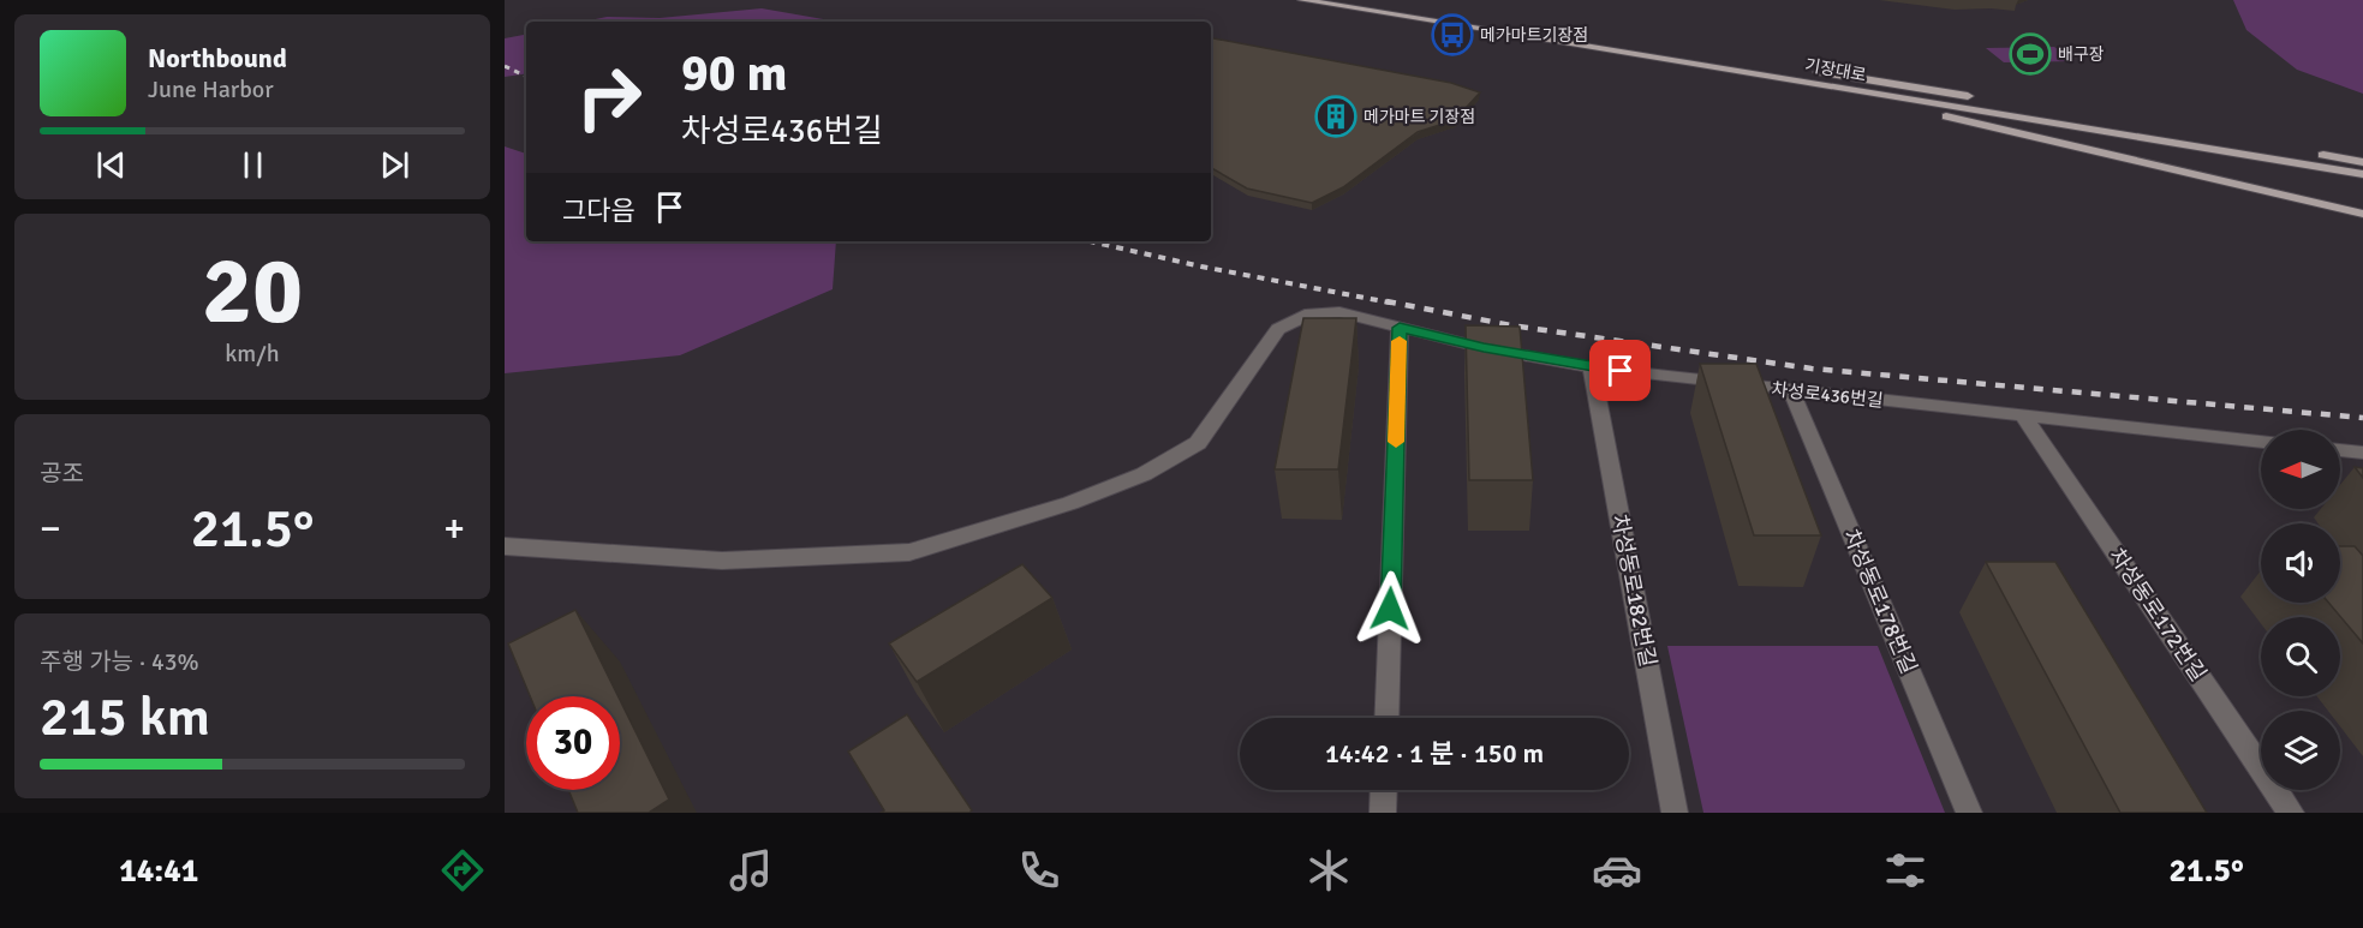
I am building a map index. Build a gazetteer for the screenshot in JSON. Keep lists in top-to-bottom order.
{
  "streets": {
    "main road": ["기장대로"],
    "street": [
      "차성로436번길",
      "차성동로182번길",
      "차성동로178번길",
      "차성동로172번길"
    ]
  },
  "crossings": [
    ["차성로436번길", "차성동로182번길"],
    ["차성로436번길", "차성동로178번길"],
    ["차성로436번길", "차성동로172번길"]
  ],
  "places": {
    "bus stop": ["메가마트기장점"],
    "sports": ["배구장"],
    "building": ["메가마트 기장점"]
  },
  "north": "left",
  "page": {
    "turn": ["90 m", "차성로436번길"],
    "song": ["Northbound", "June Harbor"],
    "then": "그다음",
    "tile": [
      ["20", "km/h"],
      "공조",
      ["주행 가능 · 43%", "215 km"]
    ],
    "heat": ["−", "21.5°", "+"],
    "limit": "30",
    "trip": "14:42 · 1 분 · 150 m",
    "tabs": ["14:41", "21.5°"]
  }
}
